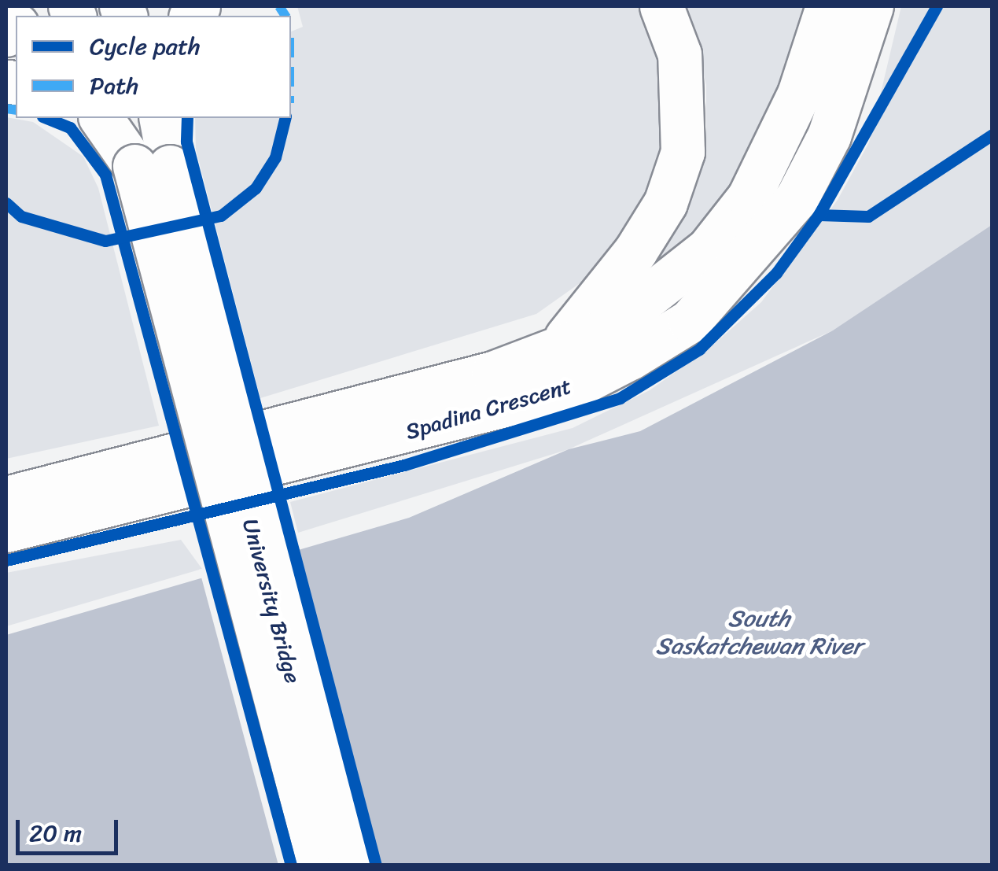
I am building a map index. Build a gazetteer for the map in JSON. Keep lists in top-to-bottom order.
{
  "streets": {
    "street": ["Spadina Crescent", "University Bridge"]
  },
  "water": ["South Saskatchewan River"],
  "legend": ["Cycle path", "Path"],
  "scale_bar": "20 m"
}
